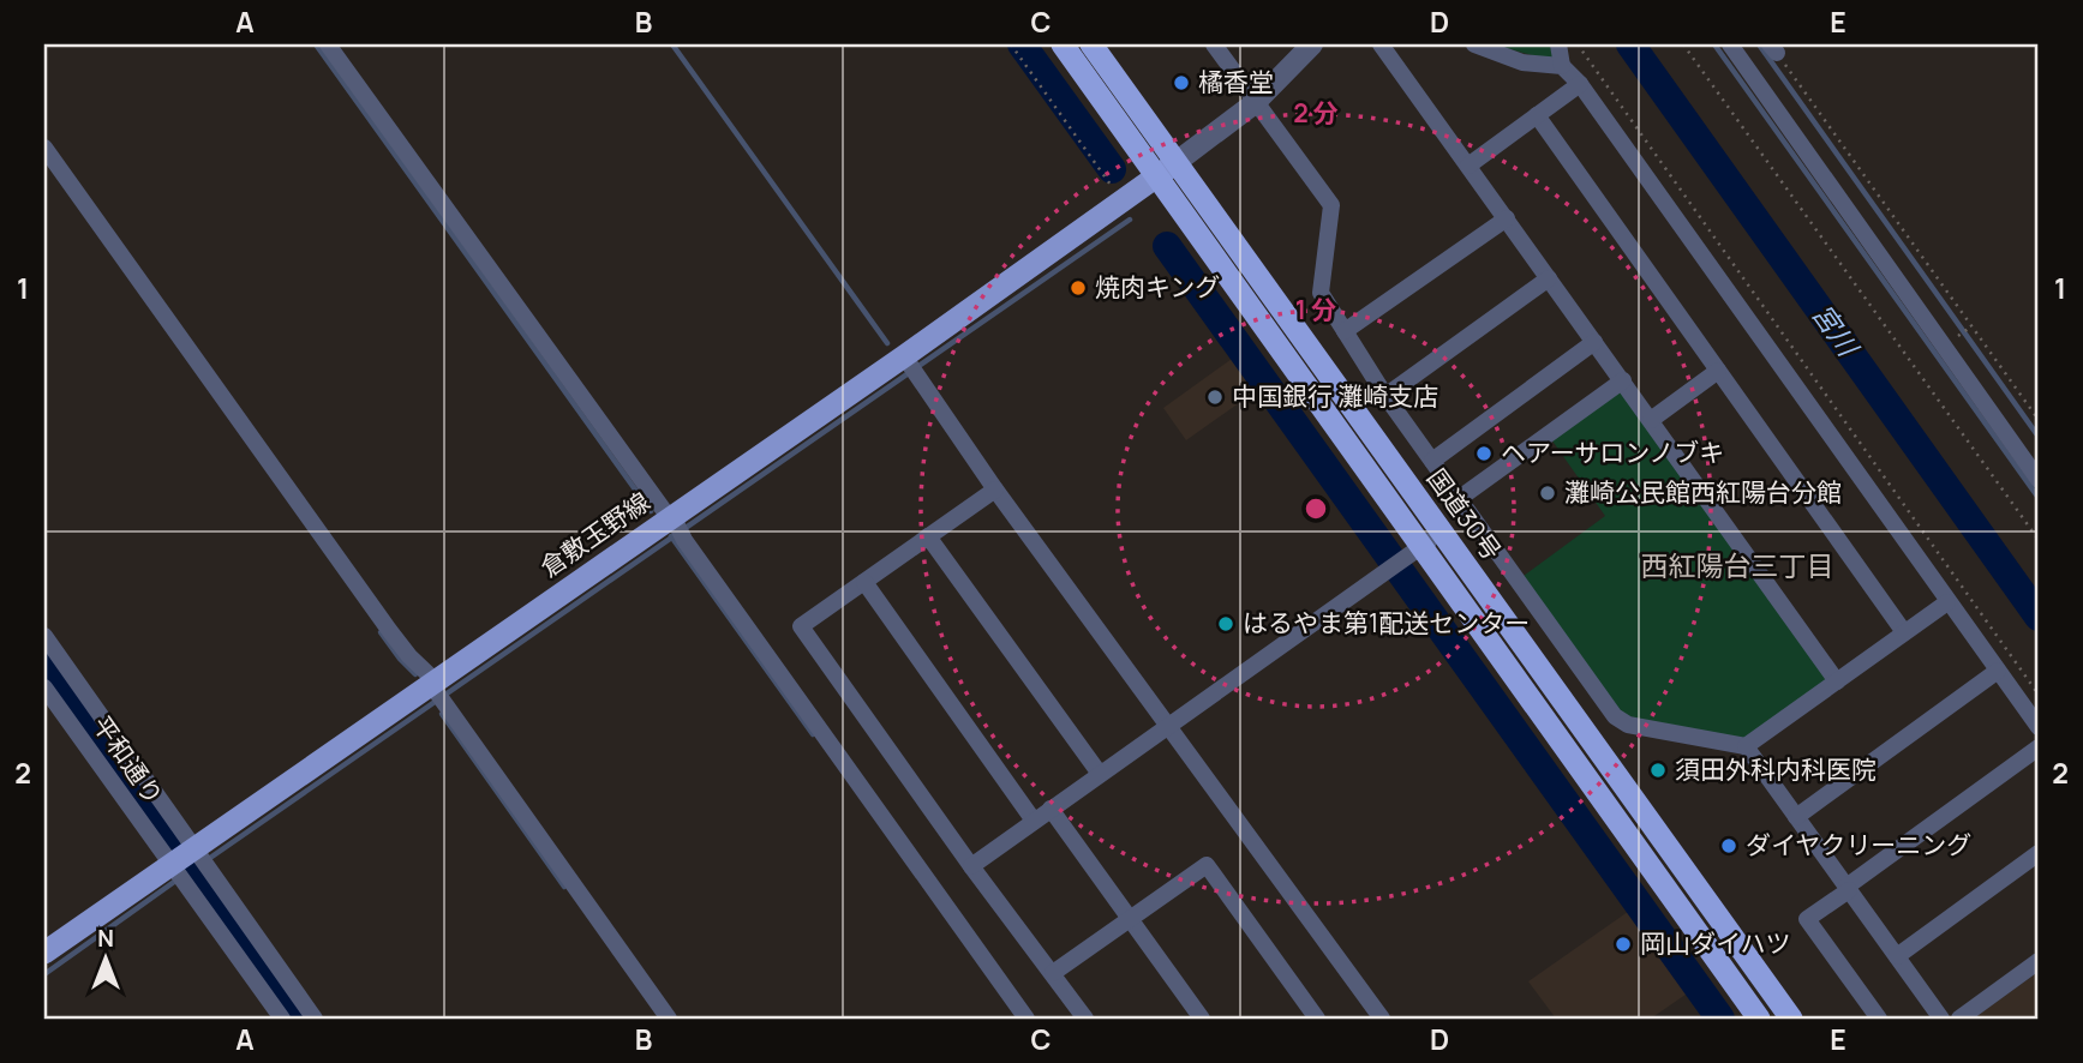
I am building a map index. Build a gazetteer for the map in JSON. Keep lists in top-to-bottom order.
{
  "streets": {
    "highway": ["国道30号"],
    "main road": ["倉敷玉野線"],
    "street": ["平和通り"]
  },
  "crossings": [
    ["国道30号", "倉敷玉野線"],
    ["倉敷玉野線", "平和通り"]
  ],
  "districts": ["西紅陽台三丁目"],
  "water": ["宮川"],
  "places": [
    "橘香堂",
    "焼肉キング",
    "中国銀行 灘崎支店",
    "ヘアーサロンノブキ",
    "灘崎公民館西紅陽台分館",
    "はるやま第1配送センター",
    "須田外科内科医院",
    "ダイヤクリーニング",
    "岡山ダイハツ"
  ],
  "north": "top",
  "grid": {
    "columns": [
      "A",
      "B",
      "C",
      "D",
      "E"
    ],
    "rows": ["1", "2"]
  },
  "rings": ["2 分", "1 分"]
}
